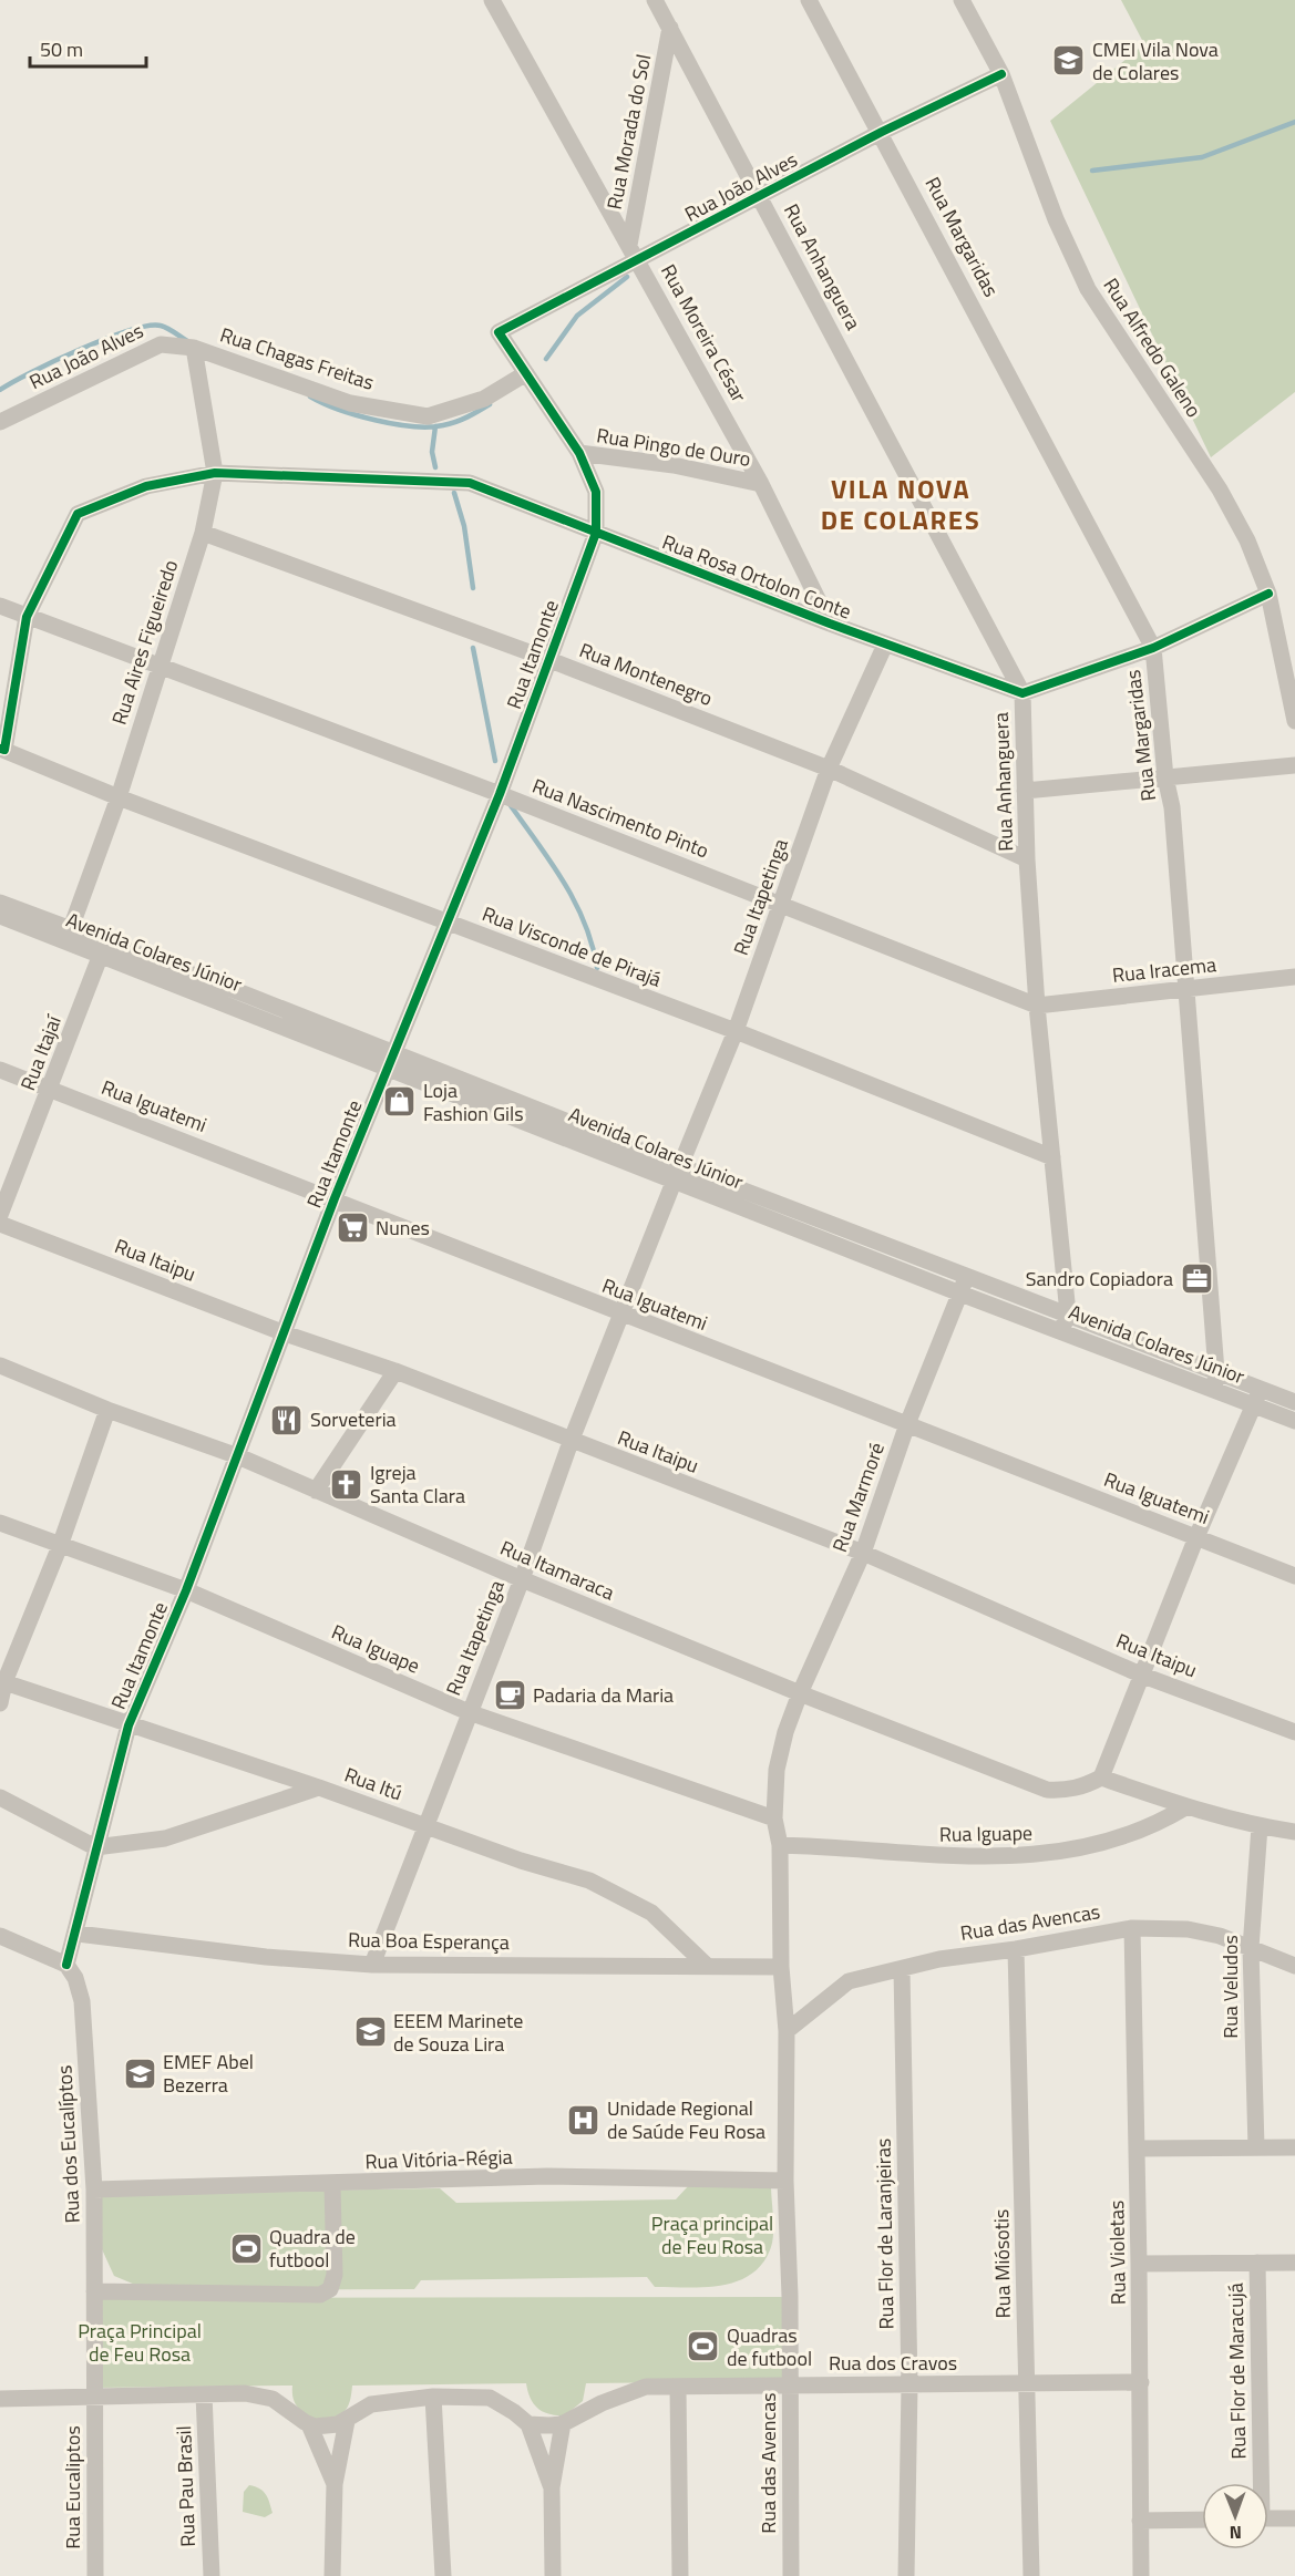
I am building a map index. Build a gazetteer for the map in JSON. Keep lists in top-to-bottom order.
{
  "streets": {
    "street": [
      "Rua Morada do Sol",
      "Rua João Alves",
      "Rua Margaridas",
      "Rua Anhanguera",
      "Rua Moreira César",
      "Rua Alfredo Galeno",
      "Rua Chagas Freitas",
      "Rua Pingo de Ouro",
      "Rua Rosa Ortolon Conte",
      "Rua Aires Figueiredo",
      "Rua Itamonte",
      "Rua Montenegro",
      "Rua Nascimento Pinto",
      "Rua Itapetinga",
      "Rua Visconde de Pirajá",
      "Avenida Colares Júnior",
      "Rua Iracema",
      "Rua Itajaí",
      "Rua Iguatemi",
      "Rua Itaipu",
      "Rua Marmoré",
      "Rua Itamaraca",
      "Rua Iguape",
      "Rua Itú",
      "Rua das Avencas",
      "Rua Boa Esperança",
      "Rua Veludos",
      "Rua dos Eucalíptos",
      "Rua Vitória-Régia",
      "Rua Flor de Laranjeiras",
      "Rua Violetas",
      "Rua Miósotis",
      "Rua dos Cravos",
      "Rua Flor de Maracujá",
      "Rua Pau Brasil",
      "Rua Eucaliptos"
    ]
  },
  "crossings": [
    ["Rua Morada do Sol", "Rua Anhanguera"],
    ["Rua Morada do Sol", "Rua Moreira César"],
    ["Rua João Alves", "Rua Margaridas"],
    ["Rua João Alves", "Rua Anhanguera"],
    ["Rua João Alves", "Rua Moreira César"],
    ["Rua João Alves", "Rua Alfredo Galeno"],
    ["Rua João Alves", "Rua Chagas Freitas"],
    ["Rua João Alves", "Rua Aires Figueiredo"],
    ["Rua João Alves", "Rua Itamonte"],
    ["Rua Margaridas", "Avenida Colares Júnior"],
    ["Rua Margaridas", "Rua Iracema"],
    ["Rua Anhanguera", "Rua Rosa Ortolon Conte"],
    ["Rua Anhanguera", "Rua Montenegro"],
    ["Rua Anhanguera", "Rua Nascimento Pinto"],
    ["Rua Anhanguera", "Rua Visconde de Pirajá"],
    ["Rua Anhanguera", "Avenida Colares Júnior"],
    ["Rua Anhanguera", "Rua Iracema"],
    ["Rua Moreira César", "Rua Pingo de Ouro"],
    ["Rua Moreira César", "Rua Rosa Ortolon Conte"],
    ["Rua Chagas Freitas", "Rua Aires Figueiredo"],
    ["Rua Chagas Freitas", "Rua Itamonte"],
    ["Rua Pingo de Ouro", "Rua Itamonte"],
    ["Rua Rosa Ortolon Conte", "Rua Aires Figueiredo"],
    ["Rua Rosa Ortolon Conte", "Rua Itamonte"],
    ["Rua Rosa Ortolon Conte", "Rua Nascimento Pinto"],
    ["Rua Rosa Ortolon Conte", "Rua Itapetinga"],
    ["Rua Rosa Ortolon Conte", "Rua Visconde de Pirajá"],
    ["Rua Aires Figueiredo", "Rua Montenegro"],
    ["Rua Aires Figueiredo", "Rua Nascimento Pinto"],
    ["Rua Aires Figueiredo", "Rua Visconde de Pirajá"],
    ["Rua Aires Figueiredo", "Avenida Colares Júnior"],
    ["Rua Itamonte", "Rua Montenegro"],
    ["Rua Itamonte", "Rua Nascimento Pinto"],
    ["Rua Itamonte", "Rua Visconde de Pirajá"],
    ["Rua Itamonte", "Avenida Colares Júnior"],
    ["Rua Itamonte", "Rua Iguatemi"],
    ["Rua Itamonte", "Rua Itaipu"],
    ["Rua Itamonte", "Rua Itamaraca"],
    ["Rua Itamonte", "Rua Iguape"],
    ["Rua Itamonte", "Rua Itú"],
    ["Rua Itamonte", "Rua Boa Esperança"],
    ["Rua Itamonte", "Rua dos Eucalíptos"],
    ["Rua Montenegro", "Rua Itapetinga"],
    ["Rua Nascimento Pinto", "Rua Itapetinga"],
    ["Rua Nascimento Pinto", "Rua Iracema"],
    ["Rua Itapetinga", "Rua Visconde de Pirajá"],
    ["Rua Itapetinga", "Avenida Colares Júnior"],
    ["Rua Itapetinga", "Rua Iguatemi"],
    ["Rua Itapetinga", "Rua Itaipu"],
    ["Rua Itapetinga", "Rua Itamaraca"],
    ["Rua Itapetinga", "Rua Iguape"],
    ["Rua Itapetinga", "Rua Itú"],
    ["Rua Itapetinga", "Rua Boa Esperança"],
    ["Avenida Colares Júnior", "Rua Itajaí"],
    ["Avenida Colares Júnior", "Rua Marmoré"],
    ["Rua Itajaí", "Rua Iguatemi"],
    ["Rua Iguatemi", "Rua Marmoré"],
    ["Rua Itaipu", "Rua Marmoré"],
    ["Rua Marmoré", "Rua Itamaraca"],
    ["Rua Marmoré", "Rua das Avencas"],
    ["Rua Iguape", "Rua das Avencas"],
    ["Rua Itú", "Rua Boa Esperança"],
    ["Rua das Avencas", "Rua Boa Esperança"],
    ["Rua das Avencas", "Rua Veludos"],
    ["Rua das Avencas", "Rua Vitória-Régia"],
    ["Rua das Avencas", "Rua Flor de Laranjeiras"],
    ["Rua das Avencas", "Rua Violetas"],
    ["Rua das Avencas", "Rua Miósotis"],
    ["Rua das Avencas", "Rua dos Cravos"],
    ["Rua dos Eucalíptos", "Rua Vitória-Régia"],
    ["Rua dos Eucalíptos", "Rua Eucaliptos"],
    ["Rua Flor de Laranjeiras", "Rua dos Cravos"],
    ["Rua Violetas", "Rua dos Cravos"],
    ["Rua Miósotis", "Rua dos Cravos"]
  ],
  "districts": ["VILA NOVA DE COLARES"],
  "parks": ["Praça principal de Feu Rosa", "Praça Principal de Feu Rosa"],
  "places": {
    "school or university": ["CMEI Vila Nova de Colares", "EEEM Marinete de Souza Lira", "EMEF Abel Bezerra"],
    "shop": ["Loja Fashion Gils"],
    "supermarket": ["Nunes"],
    "office": ["Sandro Copiadora"],
    "restaurant": ["Sorveteria"],
    "church": ["Igreja Santa Clara"],
    "cafe": ["Padaria da Maria"],
    "hospital": ["Unidade Regional de Saúde Feu Rosa"],
    "sports": ["Quadra de futbool", "Quadras de futbool"]
  },
  "scale_bar": "50 m",
  "north": "bottom"
}
